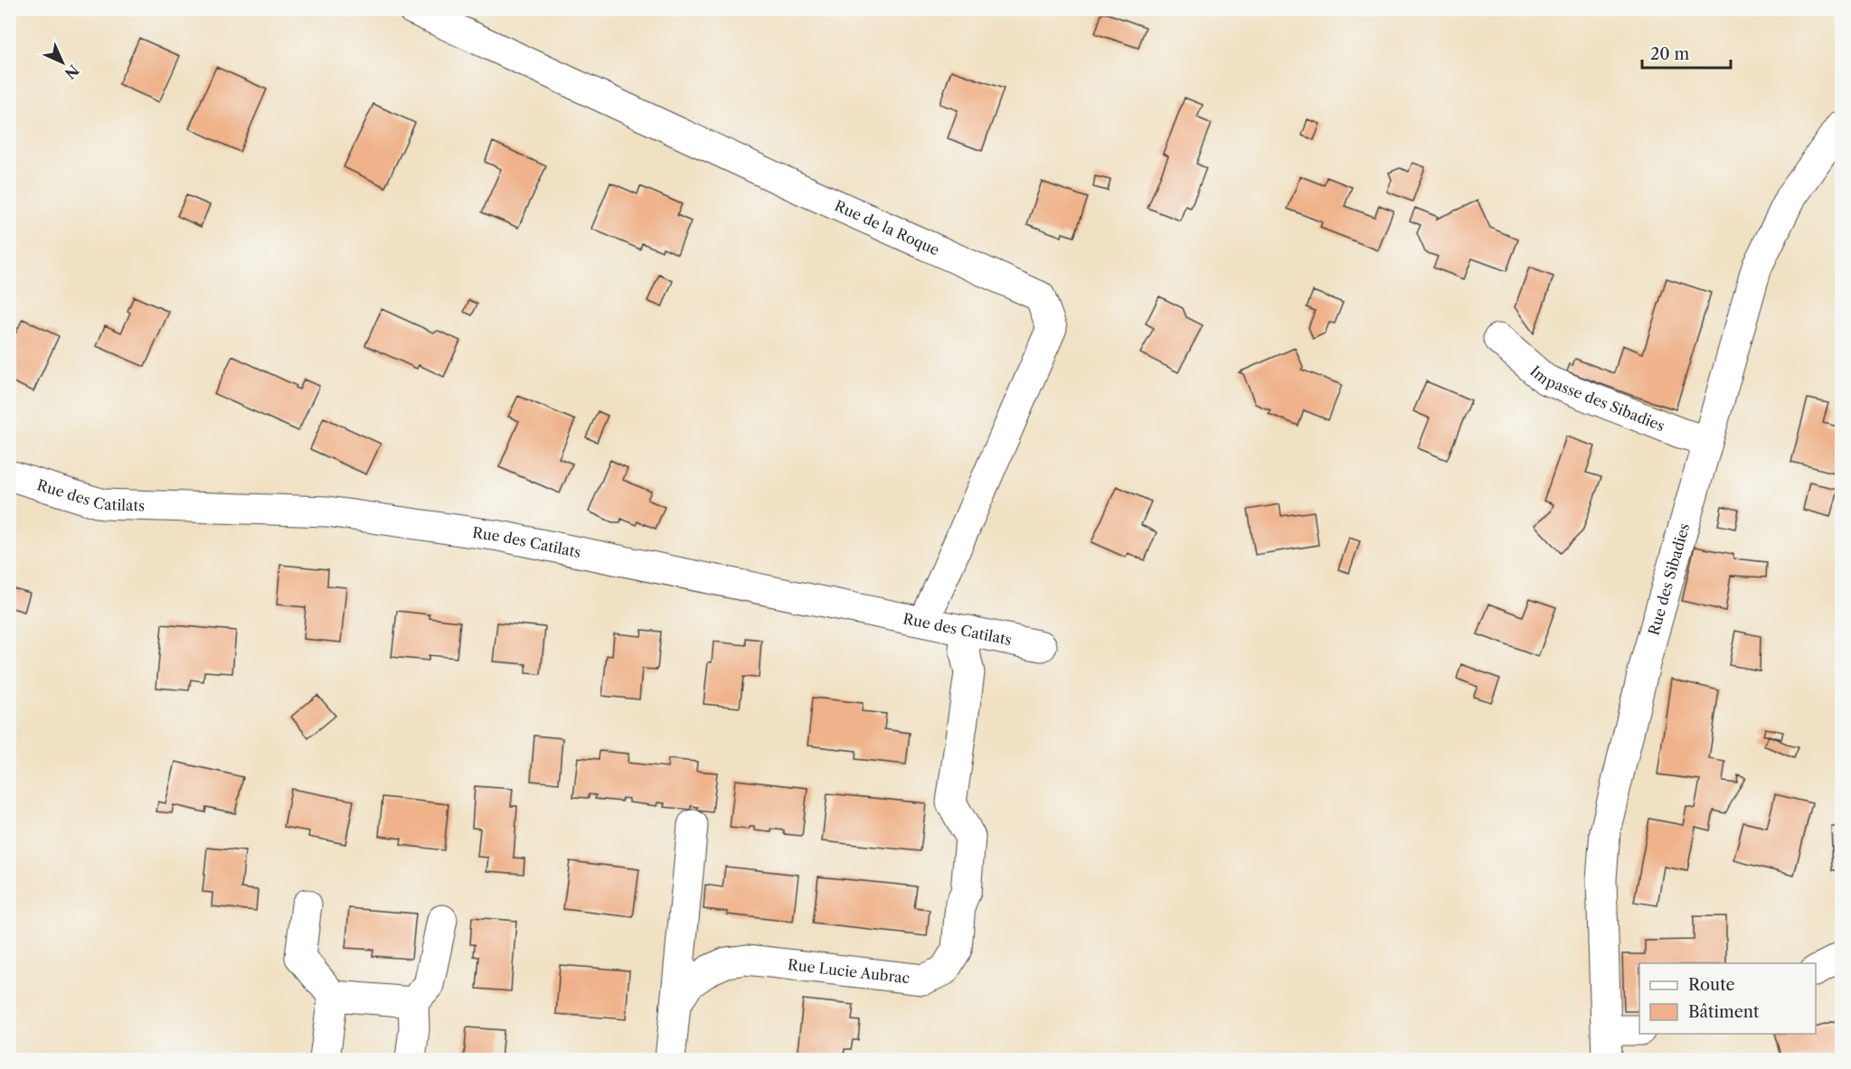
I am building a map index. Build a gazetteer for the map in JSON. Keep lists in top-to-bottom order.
{
  "streets": {
    "street": [
      "Rue de la Roque",
      "Impasse des Sibadies",
      "Rue des Catilats",
      "Rue des Sibadies",
      "Rue Lucie Aubrac"
    ]
  },
  "crossings": [
    ["Rue de la Roque", "Rue des Catilats"],
    ["Impasse des Sibadies", "Rue des Sibadies"],
    ["Rue des Catilats", "Rue Lucie Aubrac"]
  ],
  "legend": ["Route", "Bâtiment"],
  "scale_bar": "20 m",
  "north": "bottom right"
}
